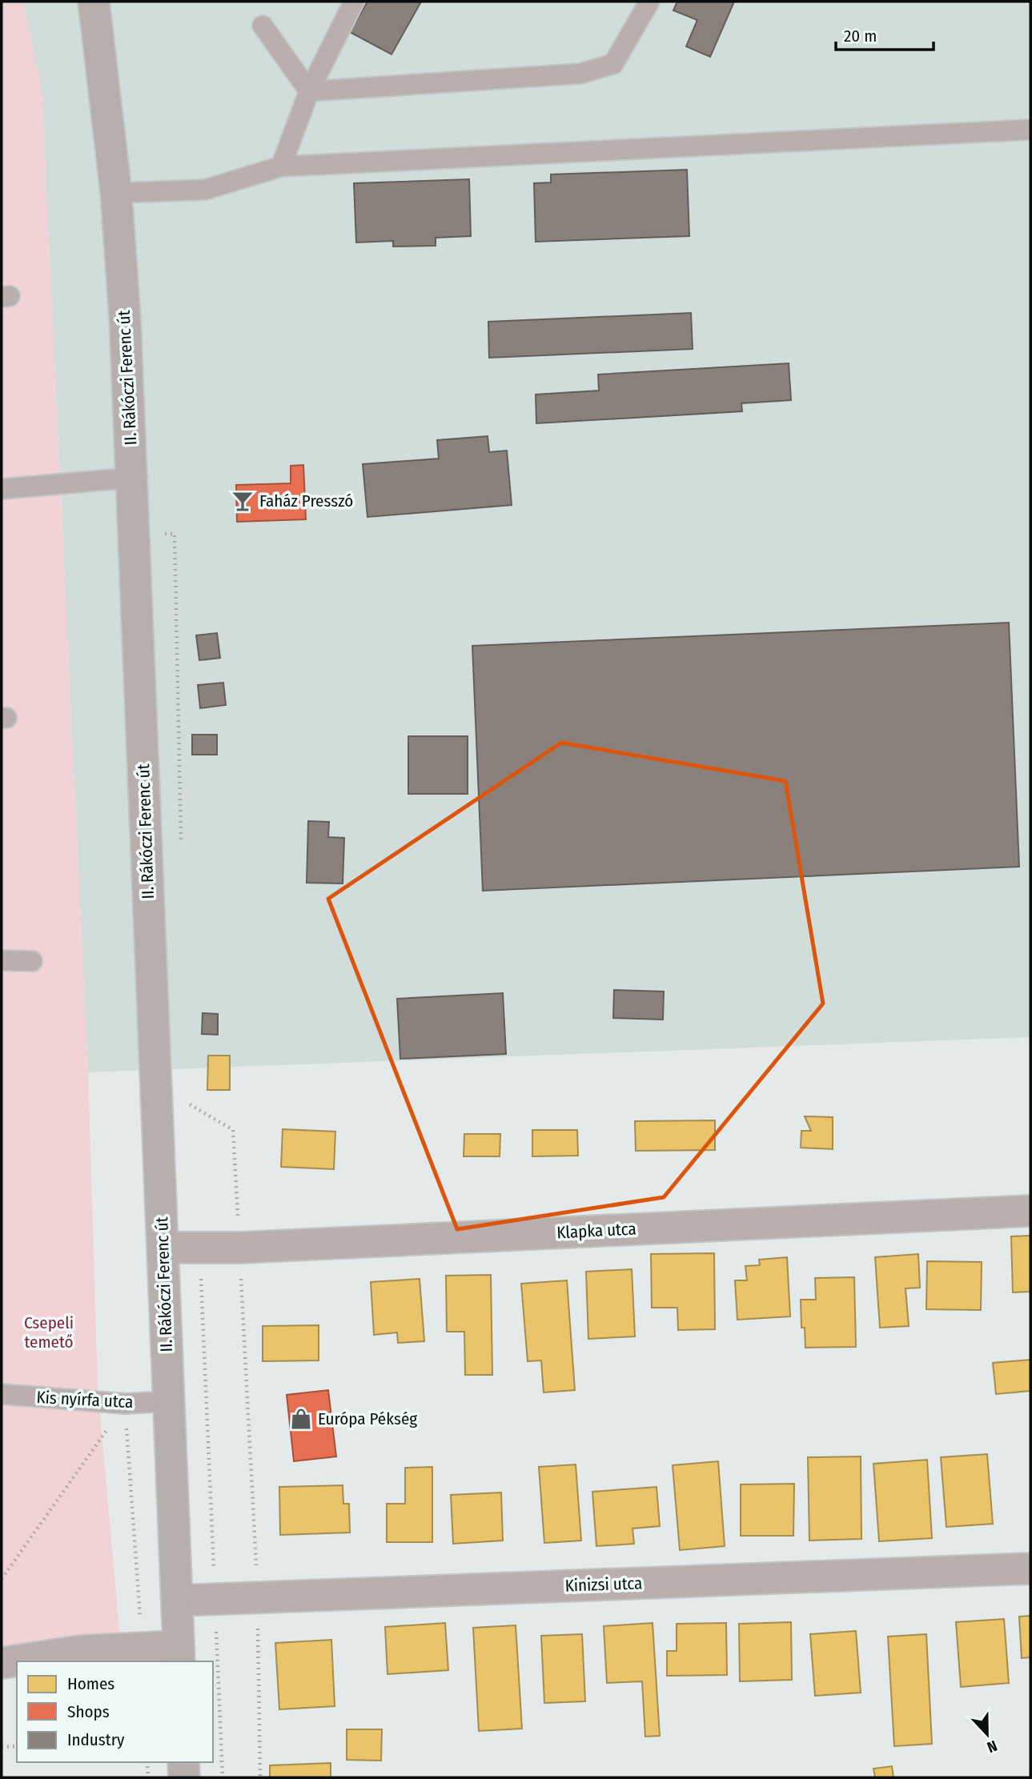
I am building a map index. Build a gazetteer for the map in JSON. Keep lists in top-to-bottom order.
{
  "streets": {
    "main road": ["II. Rákóczi Ferenc út"],
    "street": ["Klapka utca", "Kinizsi utca"],
    "lane": ["Kis nyírfa utca"]
  },
  "crossings": [
    ["II. Rákóczi Ferenc út", "Klapka utca"],
    ["II. Rákóczi Ferenc út", "Kis nyírfa utca"],
    ["II. Rákóczi Ferenc út", "Kinizsi utca"]
  ],
  "parks": ["Csepeli temető"],
  "places": {
    "bar": ["Faház Presszó"],
    "shop": ["Európa Pékség"]
  },
  "legend": ["Homes", "Shops", "Industry"],
  "scale_bar": "20 m",
  "north": "bottom"
}
